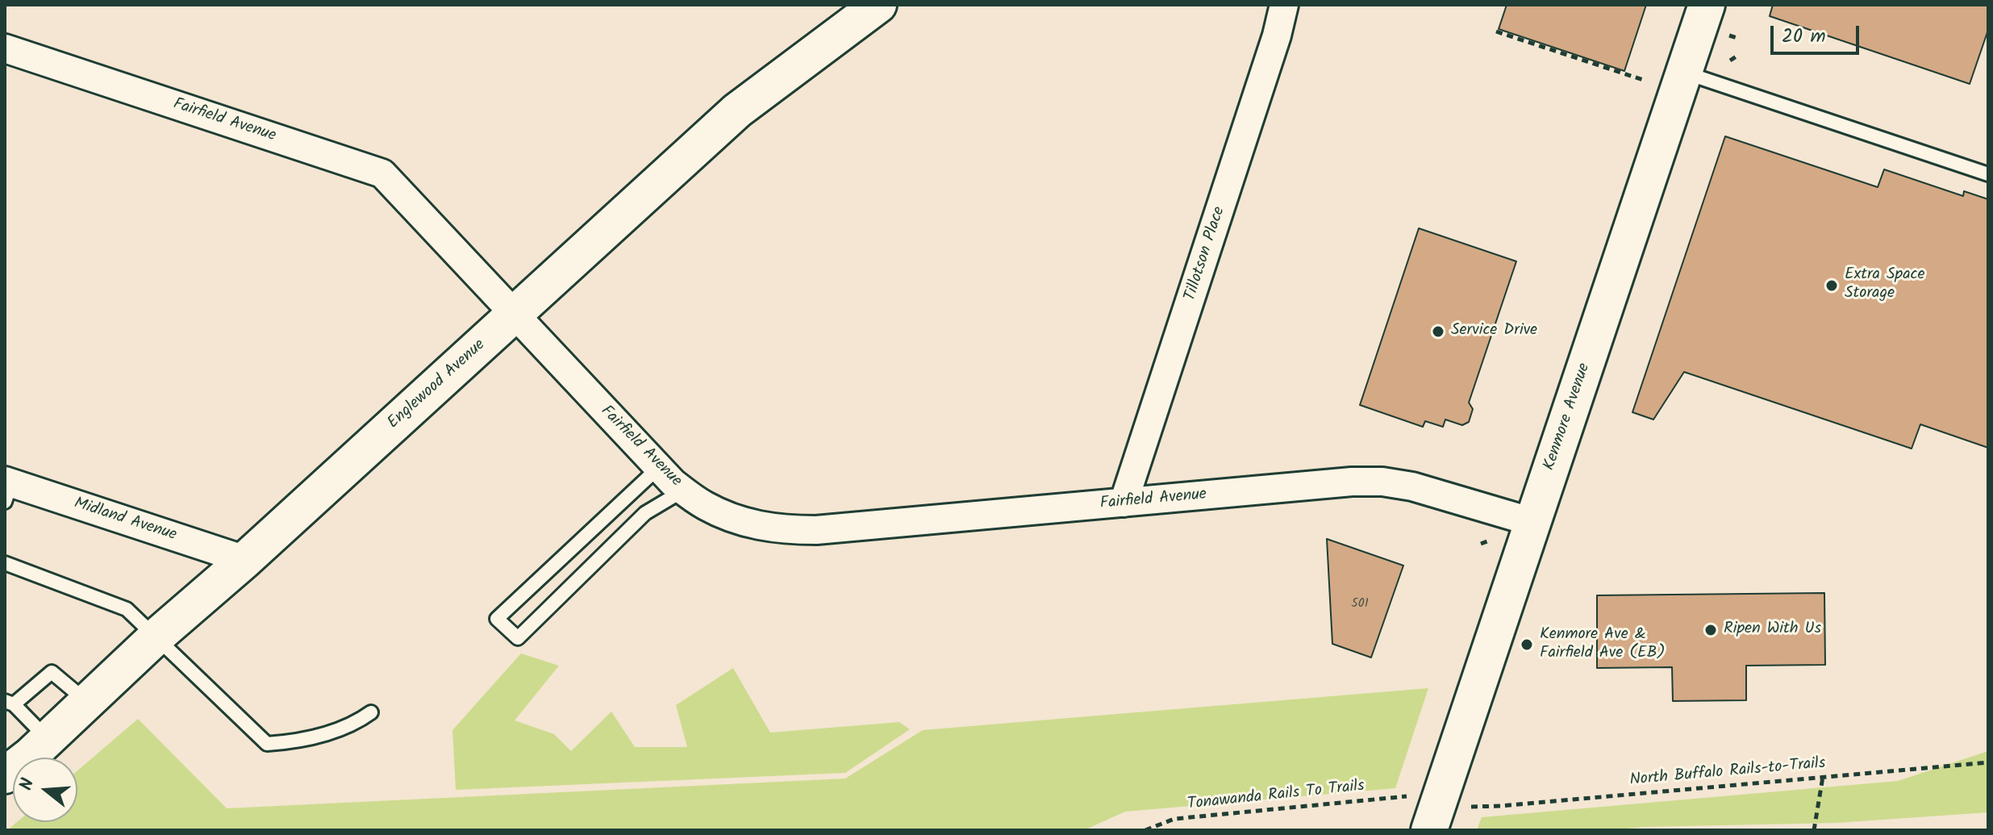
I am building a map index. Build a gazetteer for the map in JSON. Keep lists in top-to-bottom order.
{
  "streets": {
    "street": [
      "Fairfield Avenue",
      "Tillotson Place",
      "Englewood Avenue",
      "Kenmore Avenue",
      "Midland Avenue"
    ],
    "path": ["North Buffalo Rails-to-Trails", "Tonawanda Rails To Trails"]
  },
  "crossings": [
    ["Fairfield Avenue", "Tillotson Place"],
    ["Fairfield Avenue", "Englewood Avenue"],
    ["Fairfield Avenue", "Kenmore Avenue"],
    ["Englewood Avenue", "Midland Avenue"]
  ],
  "places": [
    "Extra Space Storage",
    "Service Drive",
    "Ripen With Us",
    "Kenmore Ave & Fairfield Ave (EB)"
  ],
  "house_numbers": ["501"],
  "scale_bar": "20 m",
  "north": "left"
}
